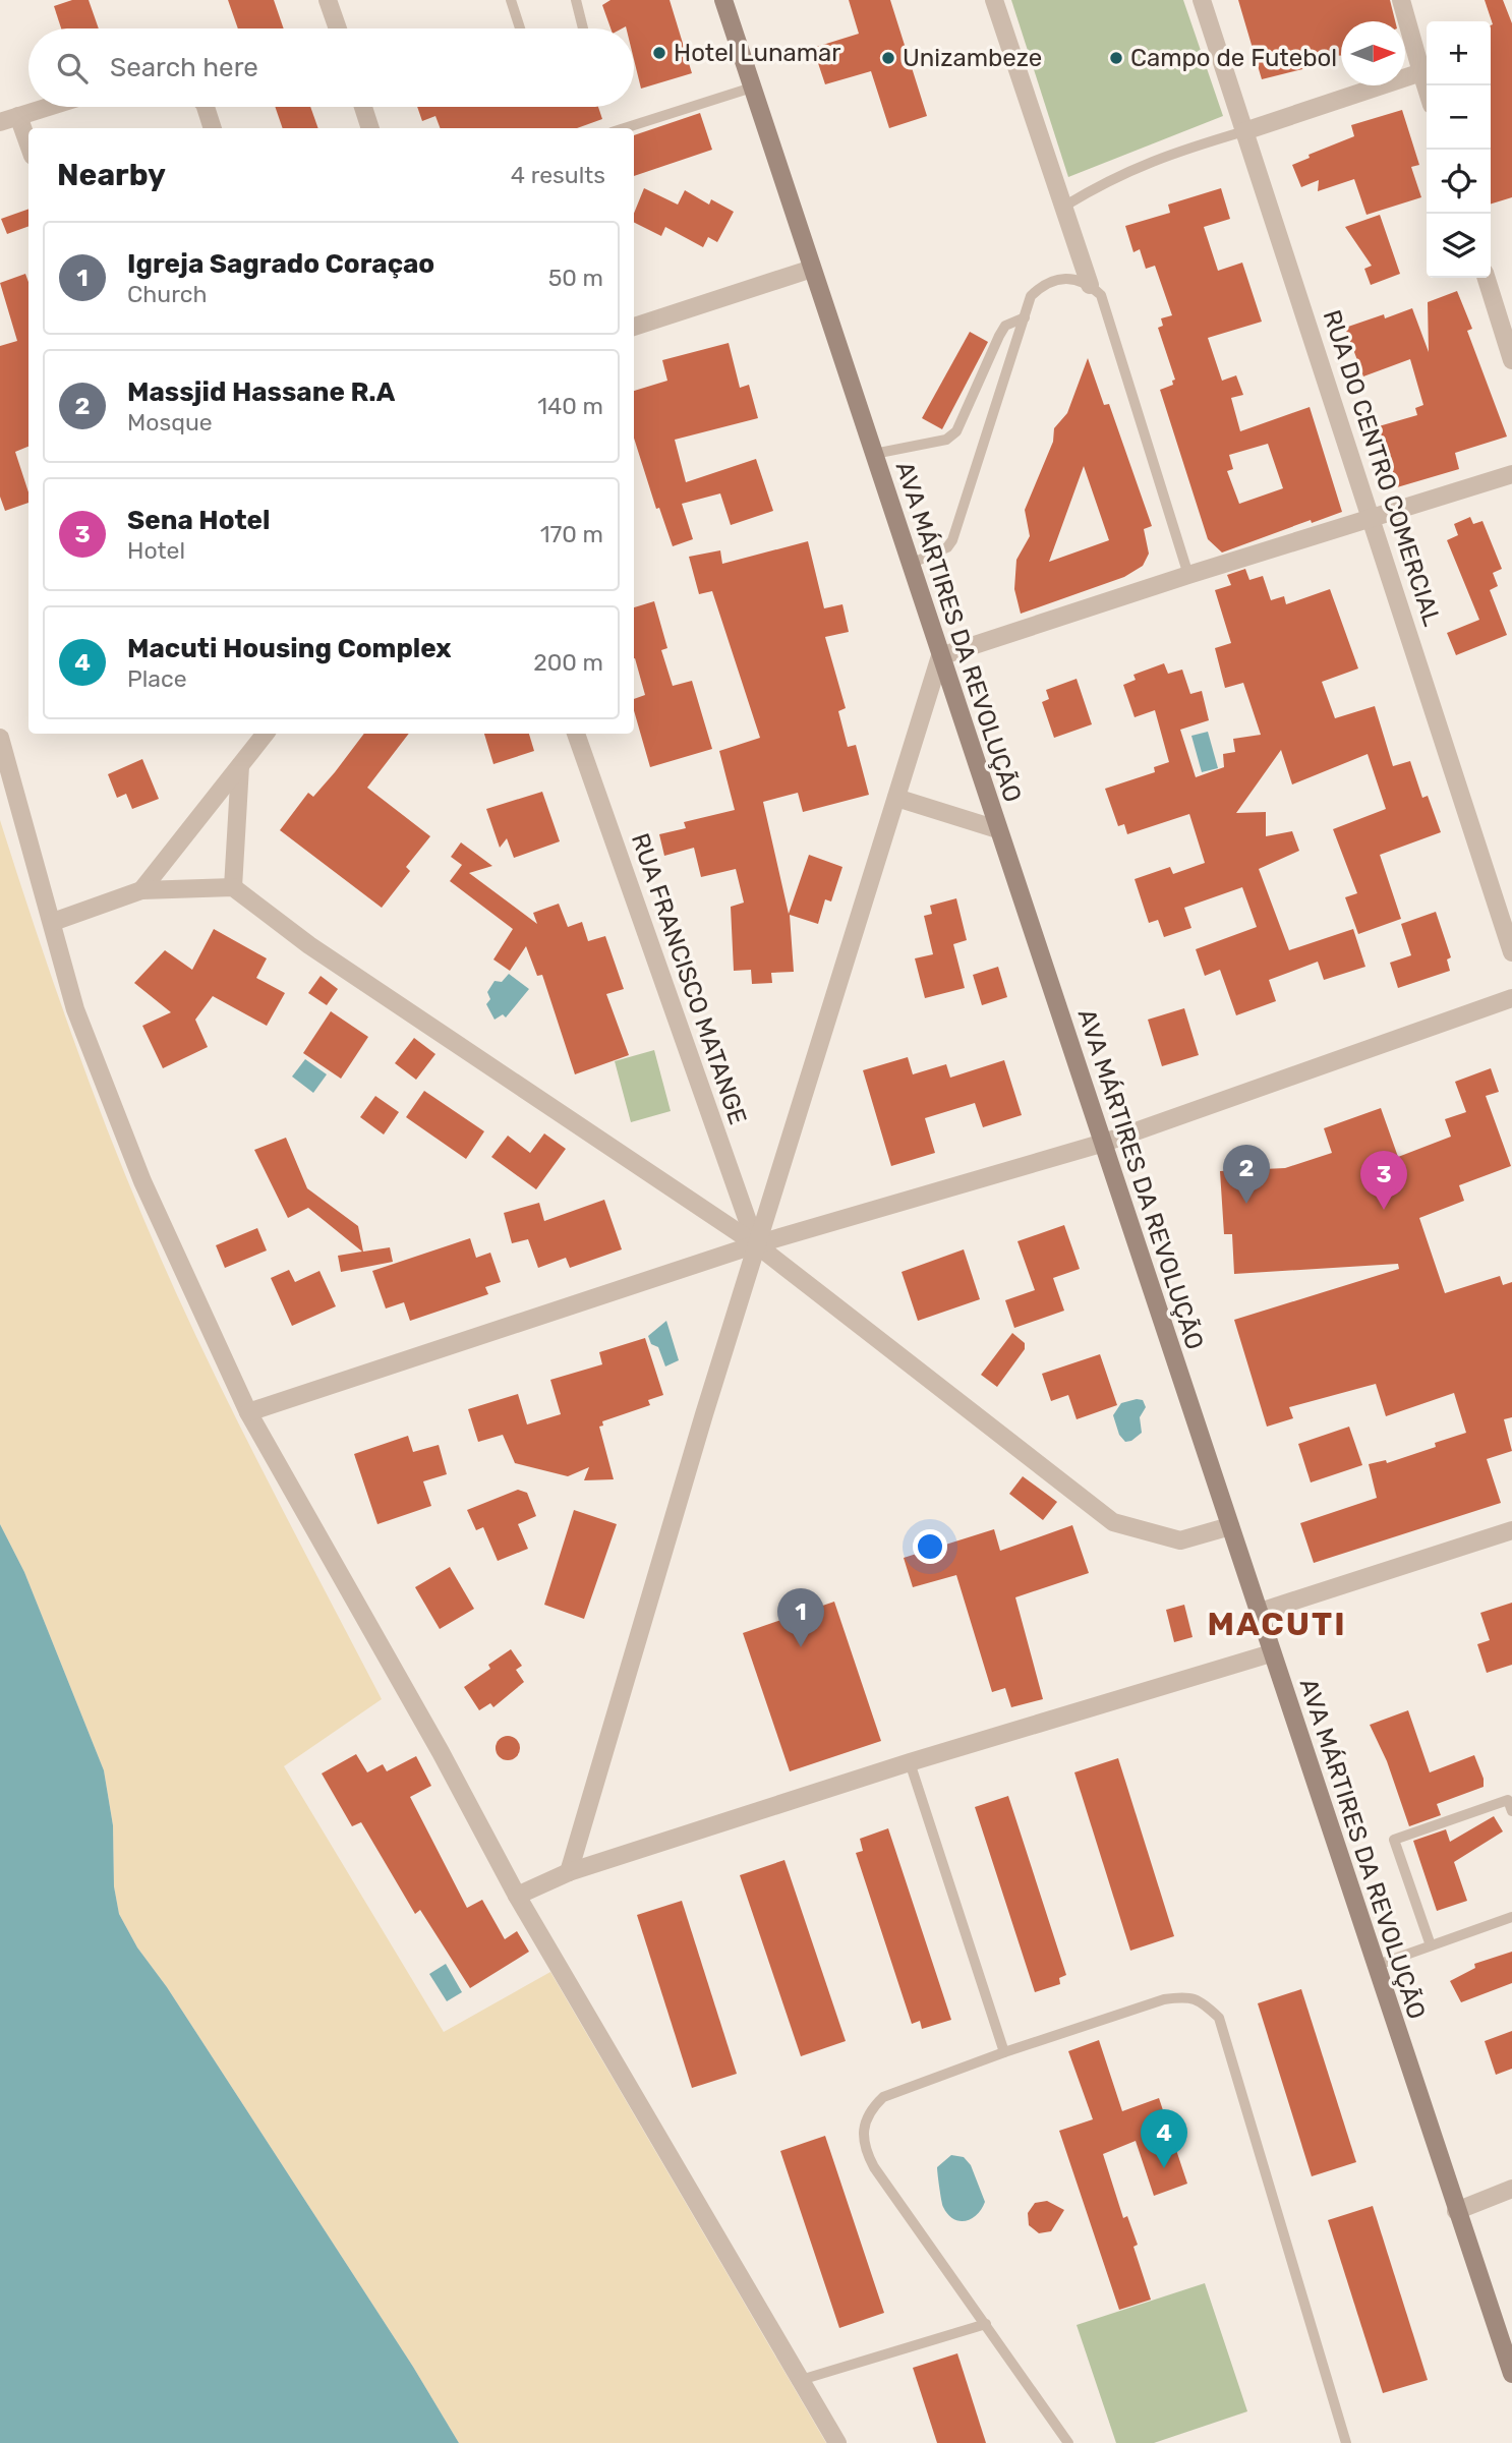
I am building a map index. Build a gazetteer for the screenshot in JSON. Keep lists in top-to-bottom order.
{
  "streets": {
    "street": ["RUA DO CENTRO COMERCIAL", "AVA MÁRTIRES DA REVOLUÇÃO", "RUA FRANCISCO MATANGE"]
  },
  "districts": ["MACUTI"],
  "places": ["Hotel Lunamar", "Unizambeze", "Campo de Futebol"],
  "north": "right",
  "page": {
    "map_buttons": ["+", "−"],
    "search": "Search here",
    "heading": ["Nearby", "4 results"],
    "list": [
      {
        "mark": "1",
        "name": "Igreja Sagrado Coraçao",
        "note": "Church",
        "value": "50 m"
      },
      {
        "mark": "2",
        "name": "Massjid Hassane R.A",
        "note": "Mosque",
        "value": "140 m"
      },
      {
        "mark": "3",
        "name": "Sena Hotel",
        "note": "Hotel",
        "value": "170 m"
      },
      {
        "mark": "4",
        "name": "Macuti Housing Complex",
        "note": "Place",
        "value": "200 m"
      }
    ],
    "pins": [
      "2",
      "3",
      "1",
      "4"
    ]
  }
}
